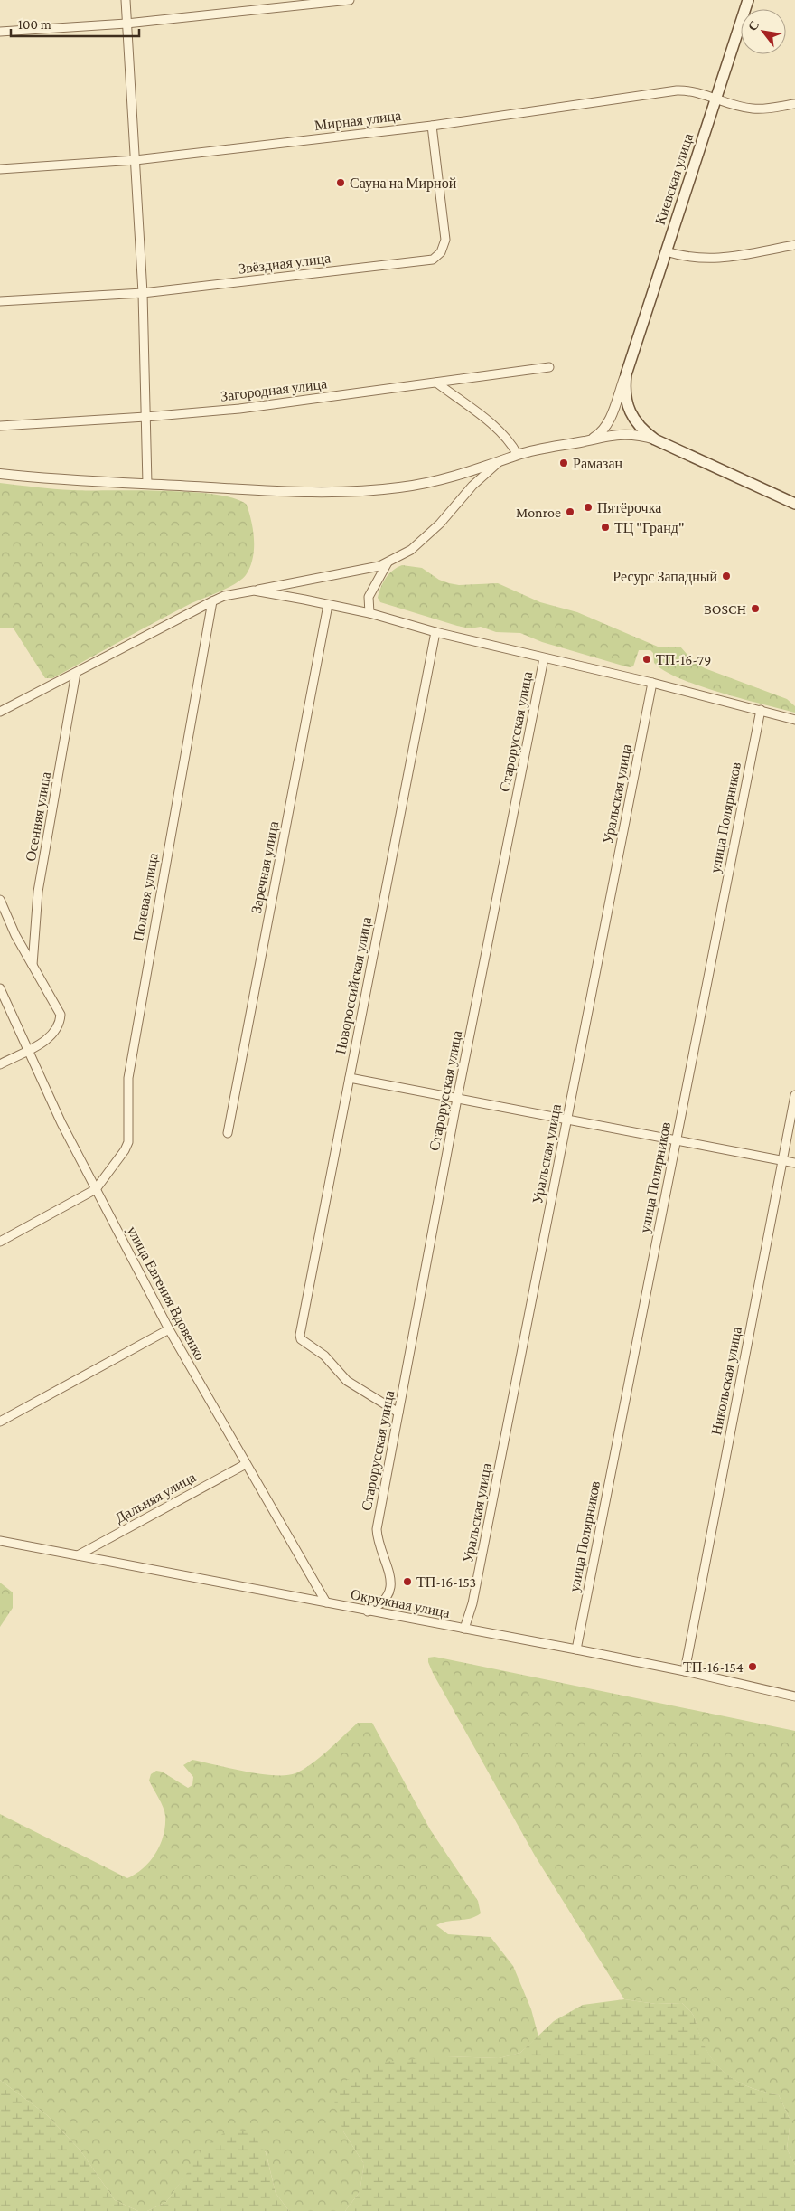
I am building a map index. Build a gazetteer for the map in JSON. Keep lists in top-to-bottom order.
{
  "streets": {
    "main road": ["Киевская улица"],
    "street": [
      "Мирная улица",
      "Звёздная улица",
      "Загородная улица",
      "Старорусская улица",
      "Уральская улица",
      "Осенняя улица",
      "улица Полярников",
      "Заречная улица",
      "Полевая улица",
      "Новороссийская улица",
      "улица Евгения Вдовенко",
      "Никольская улица",
      "Дальняя улица",
      "Окружная улица"
    ]
  },
  "crossings": [
    ["Мирная улица", "Киевская улица"],
    ["Мирная улица", "Звёздная улица"],
    ["Старорусская улица", "Новороссийская улица"],
    ["Старорусская улица", "Окружная улица"],
    ["Уральская улица", "Окружная улица"],
    ["улица Полярников", "Окружная улица"],
    ["Полевая улица", "улица Евгения Вдовенко"],
    ["улица Евгения Вдовенко", "Дальняя улица"],
    ["улица Евгения Вдовенко", "Окружная улица"],
    ["Никольская улица", "Окружная улица"],
    ["Дальняя улица", "Окружная улица"]
  ],
  "places": [
    "Сауна на Мирной",
    "Рамазан",
    "Пятёрочка",
    "Monroe",
    "ТЦ \"Гранд\"",
    "Ресурс Западный",
    "BOSCH",
    "ТП-16-79",
    "ТП-16-153",
    "ТП-16-154"
  ],
  "scale_bar": "100 m",
  "north": "top left"
}
